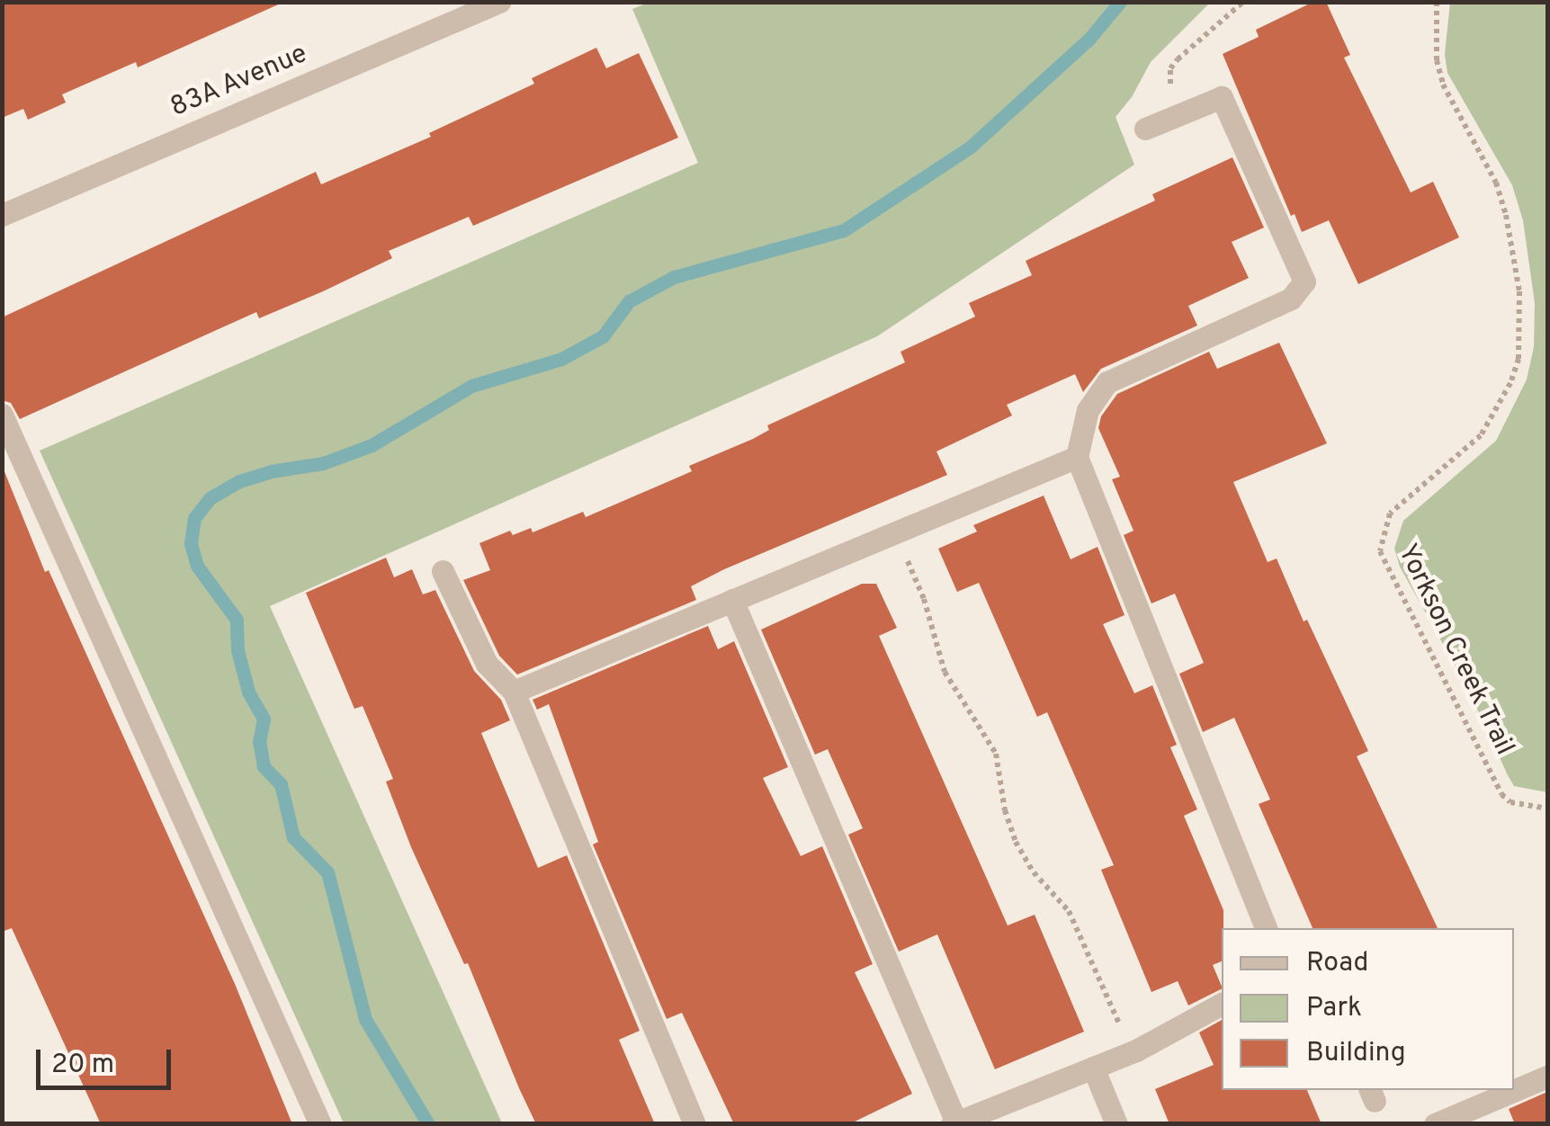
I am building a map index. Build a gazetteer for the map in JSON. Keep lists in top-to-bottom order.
{
  "streets": {
    "street": ["83A Avenue"],
    "path": ["Yorkson Creek Trail"]
  },
  "legend": ["Road", "Park", "Building"],
  "scale_bar": "20 m"
}
